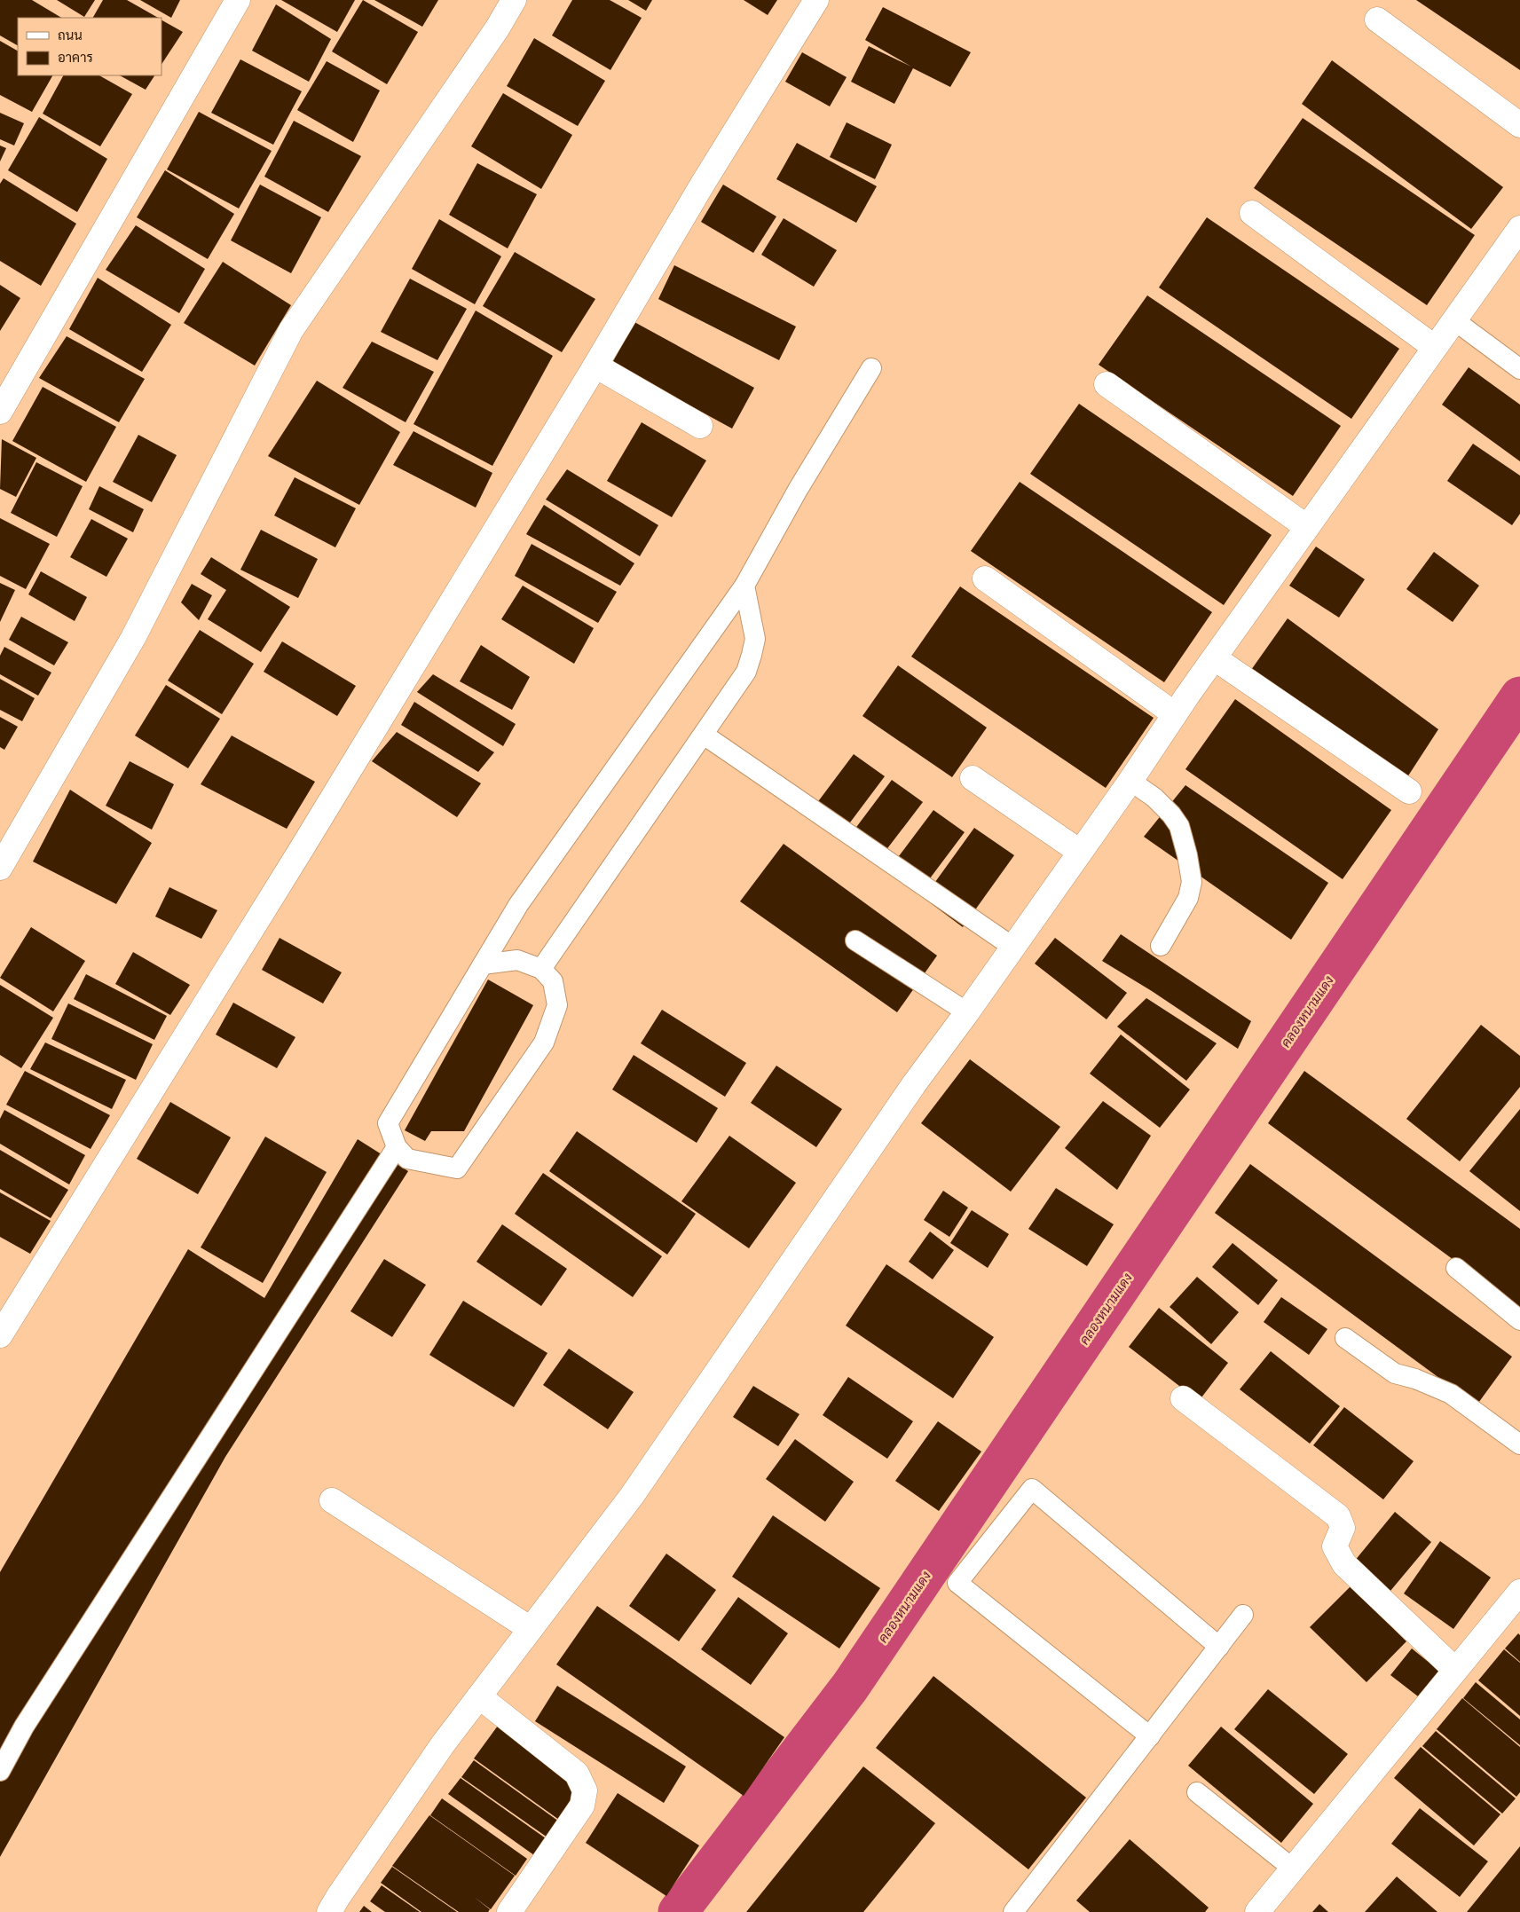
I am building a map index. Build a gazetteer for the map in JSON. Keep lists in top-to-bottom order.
{
  "water": ["คลองหนามแดง"],
  "legend": ["ถนน", "อาคาร"]
}
